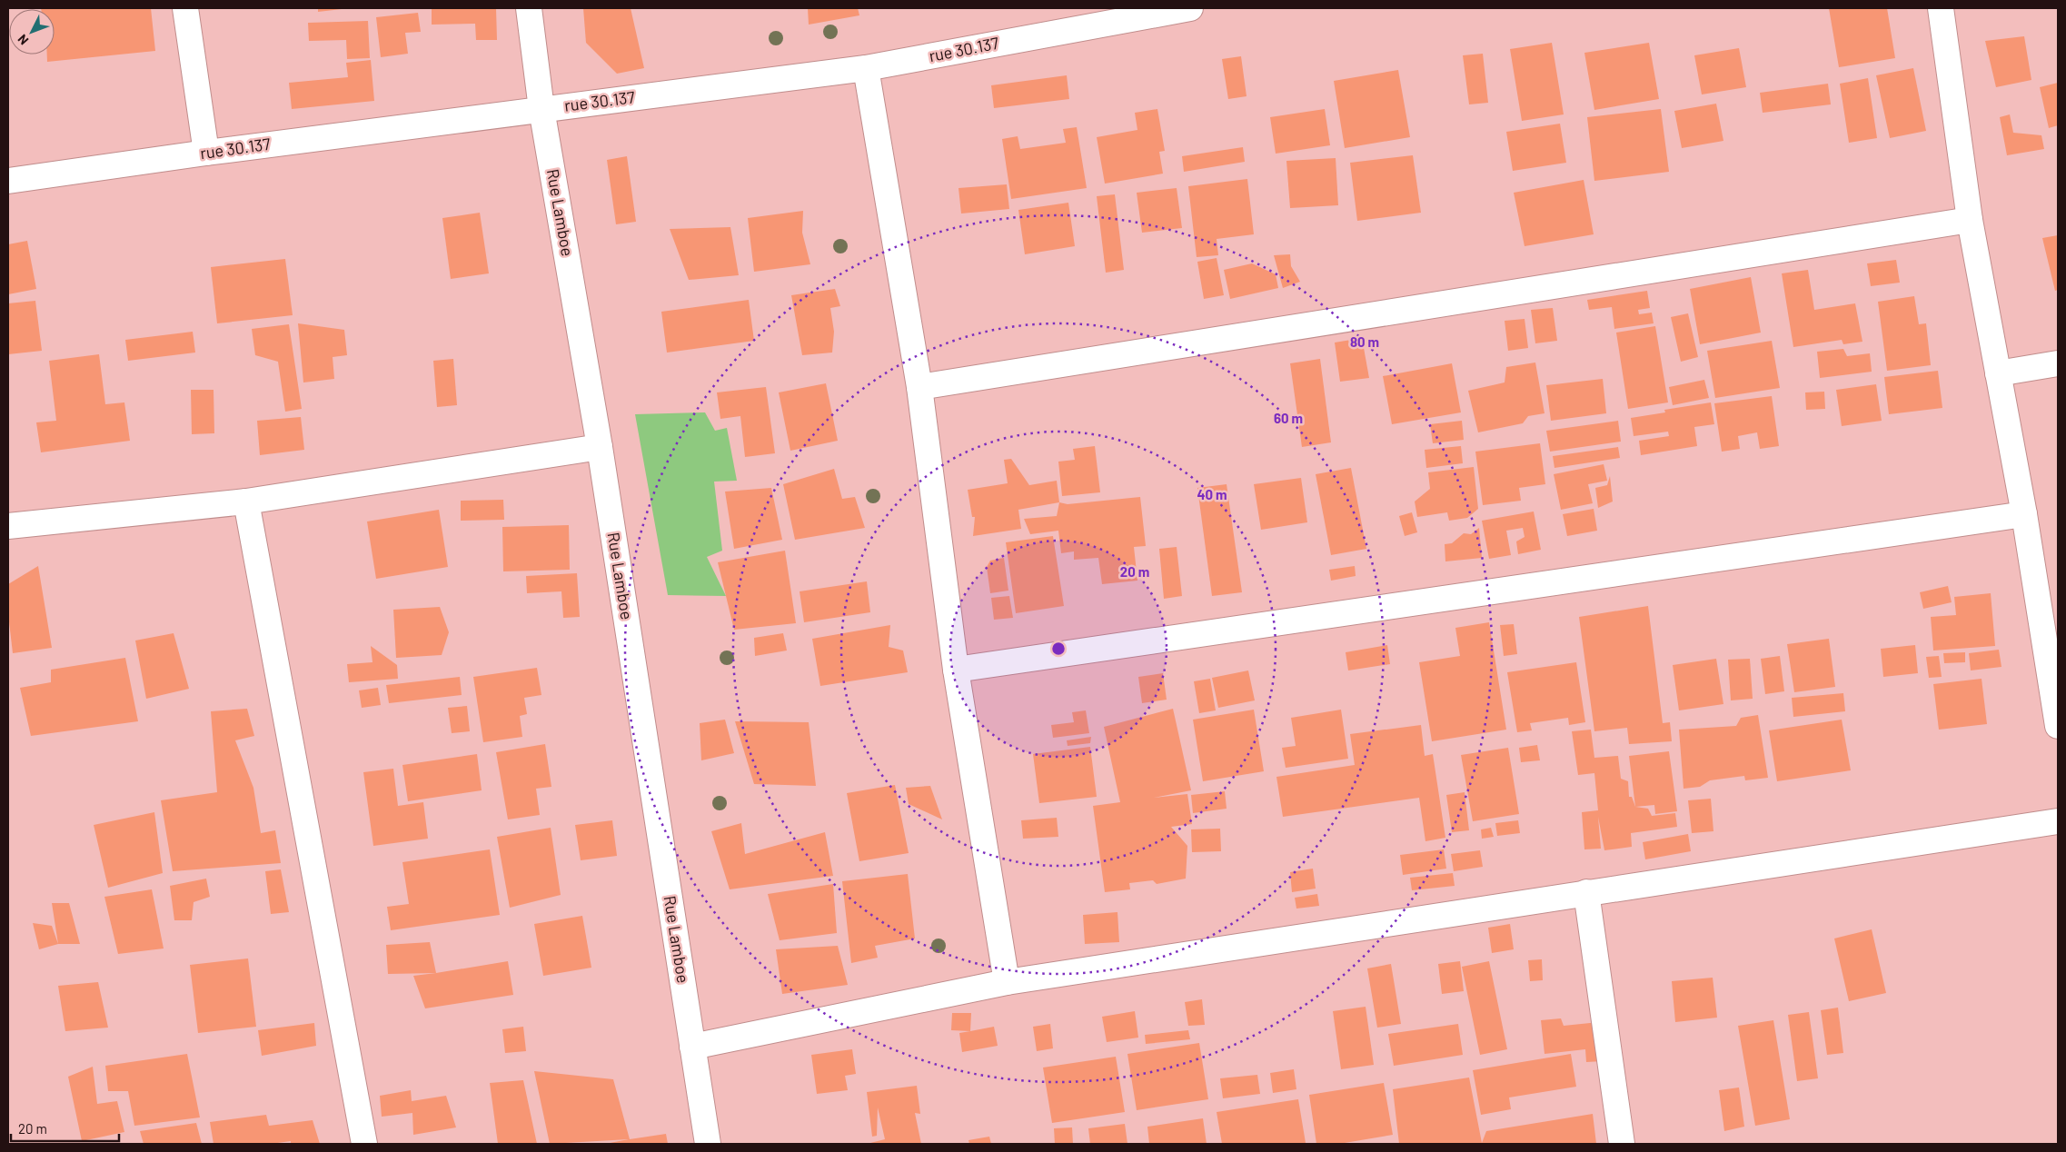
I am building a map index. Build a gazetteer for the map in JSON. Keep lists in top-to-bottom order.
{
  "streets": {
    "street": ["rue 30.137", "Rue Lamboe"]
  },
  "crossings": [
    ["rue 30.137", "Rue Lamboe"]
  ],
  "scale_bar": "20 m",
  "north": "bottom left",
  "rings": [
    "80 m",
    "60 m",
    "40 m",
    "20 m"
  ]
}
